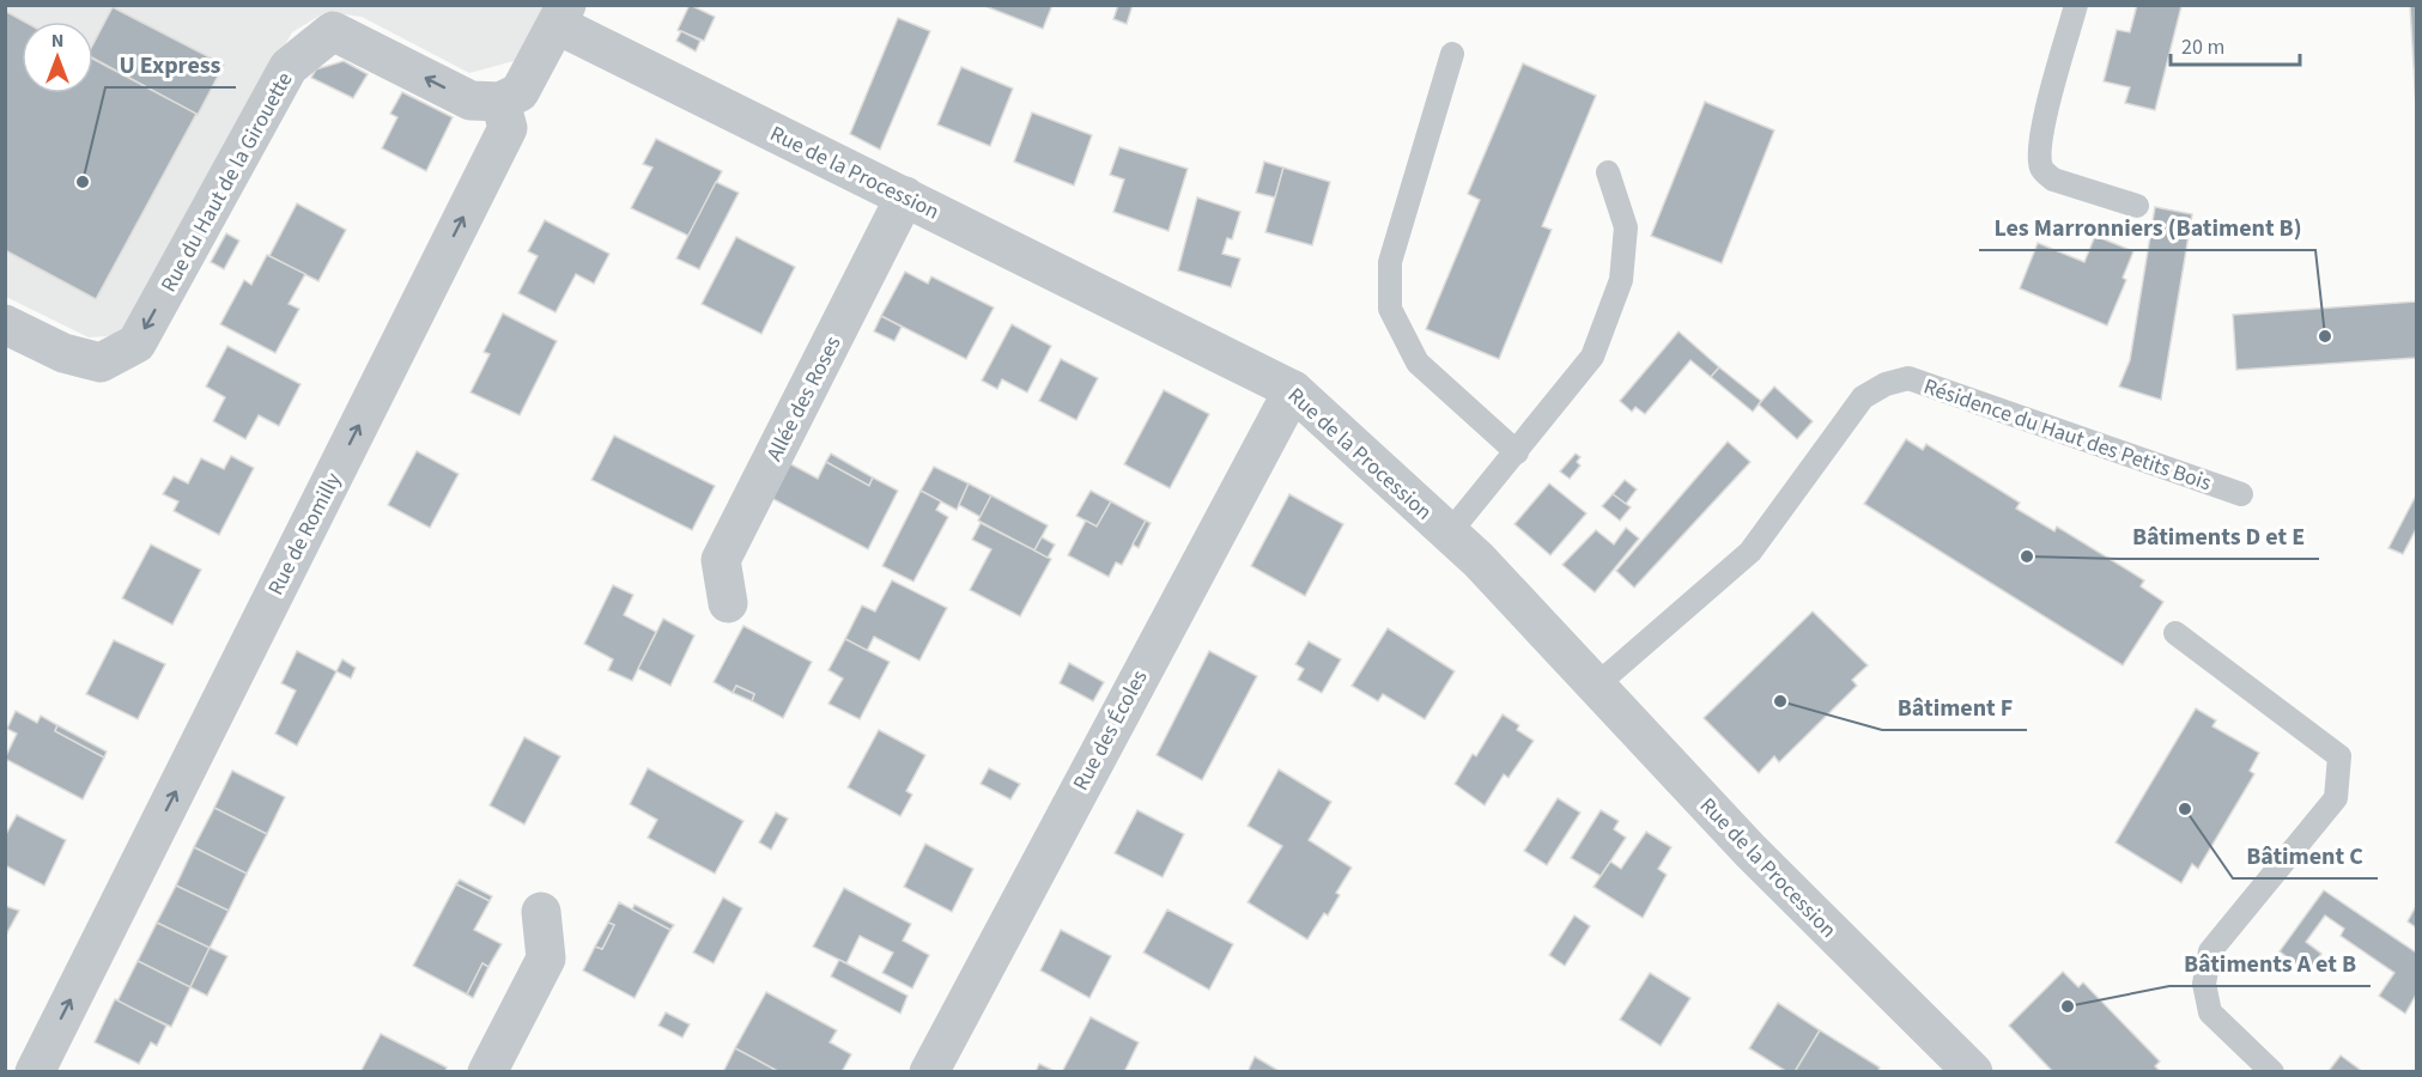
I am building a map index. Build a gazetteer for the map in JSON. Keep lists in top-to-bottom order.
{
  "streets": {
    "street": [
      "Rue de la Procession",
      "Rue du Haut de la Girouette",
      "Allée des Roses",
      "Rue de Romilly",
      "Rue des Écoles"
    ],
    "lane": ["Résidence du Haut des Petits Bois"]
  },
  "crossings": [
    ["Rue de la Procession", "Allée des Roses"],
    ["Rue de la Procession", "Résidence du Haut des Petits Bois"],
    ["Rue de la Procession", "Rue des Écoles"],
    ["Rue du Haut de la Girouette", "Rue de Romilly"]
  ],
  "one_way": ["Rue de Romilly"],
  "places": [
    "U Express",
    "Les Marronniers (Batiment B)",
    "Bâtiments D et E",
    "Bâtiment F",
    "Bâtiment C",
    "Bâtiments A et B"
  ],
  "scale_bar": "20 m",
  "north": "top"
}
